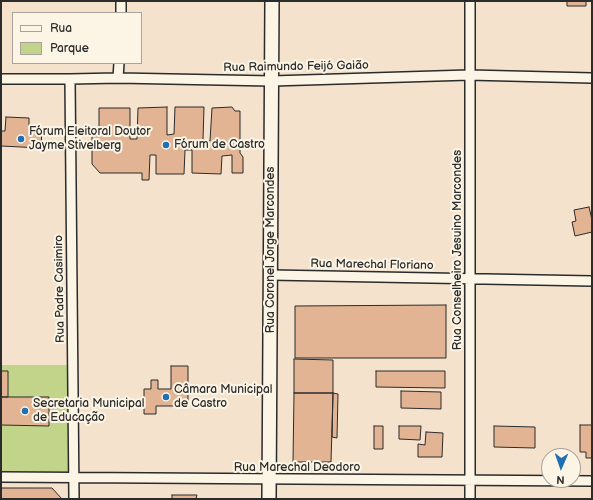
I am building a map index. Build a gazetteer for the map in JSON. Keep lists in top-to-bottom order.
{
  "streets": {
    "street": [
      "Rua Raimundo Feijó Gaião",
      "Rua Coronel Jorge Marcondes",
      "Rua Conselheiro Jesuino Marcondes",
      "Rua Marechal Floriano",
      "Rua Padre Casimiro",
      "Rua Marechal Deodoro"
    ]
  },
  "crossings": [
    ["Rua Raimundo Feijó Gaião", "Rua Coronel Jorge Marcondes"],
    ["Rua Raimundo Feijó Gaião", "Rua Conselheiro Jesuino Marcondes"],
    ["Rua Raimundo Feijó Gaião", "Rua Padre Casimiro"],
    ["Rua Coronel Jorge Marcondes", "Rua Marechal Floriano"],
    ["Rua Coronel Jorge Marcondes", "Rua Marechal Deodoro"],
    ["Rua Conselheiro Jesuino Marcondes", "Rua Marechal Floriano"],
    ["Rua Conselheiro Jesuino Marcondes", "Rua Marechal Deodoro"],
    ["Rua Padre Casimiro", "Rua Marechal Deodoro"]
  ],
  "places": [
    "Fórum Eleitoral Doutor Jayme Stivelberg",
    "Fórum de Castro",
    "Câmara Municipal de Castro",
    "Secretaria Municipal de Educação"
  ],
  "legend": ["Rua", "Parque"],
  "north": "bottom"
}
